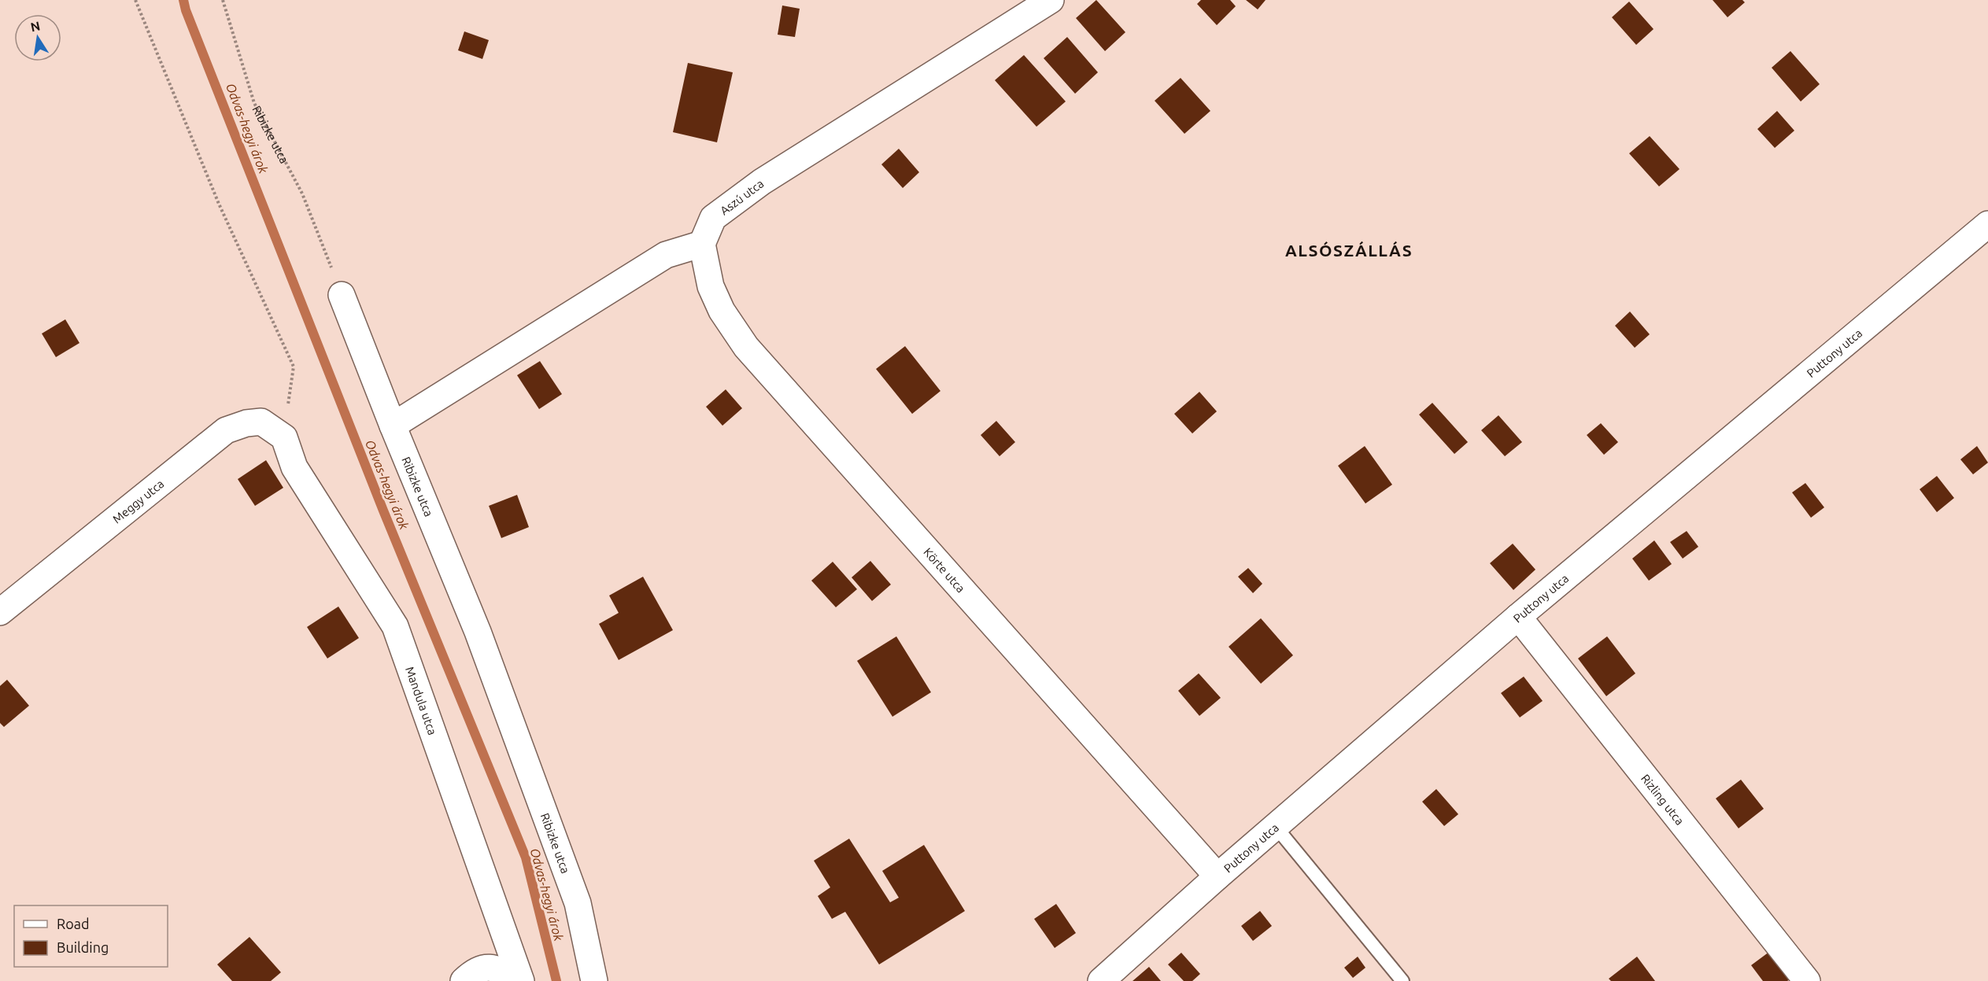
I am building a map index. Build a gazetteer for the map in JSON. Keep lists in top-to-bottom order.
{
  "streets": {
    "street": [
      "Ribizke utca",
      "Aszú utca",
      "Puttony utca",
      "Meggy utca",
      "Körte utca",
      "Mandula utca",
      "Rizling utca"
    ]
  },
  "crossings": [
    ["Aszú utca", "Körte utca"],
    ["Puttony utca", "Körte utca"],
    ["Puttony utca", "Rizling utca"],
    ["Meggy utca", "Mandula utca"]
  ],
  "districts": ["ALSÓSZÁLLÁS"],
  "water": ["Odvas-hegyi árok"],
  "legend": ["Road", "Building"],
  "north": "top"
}
